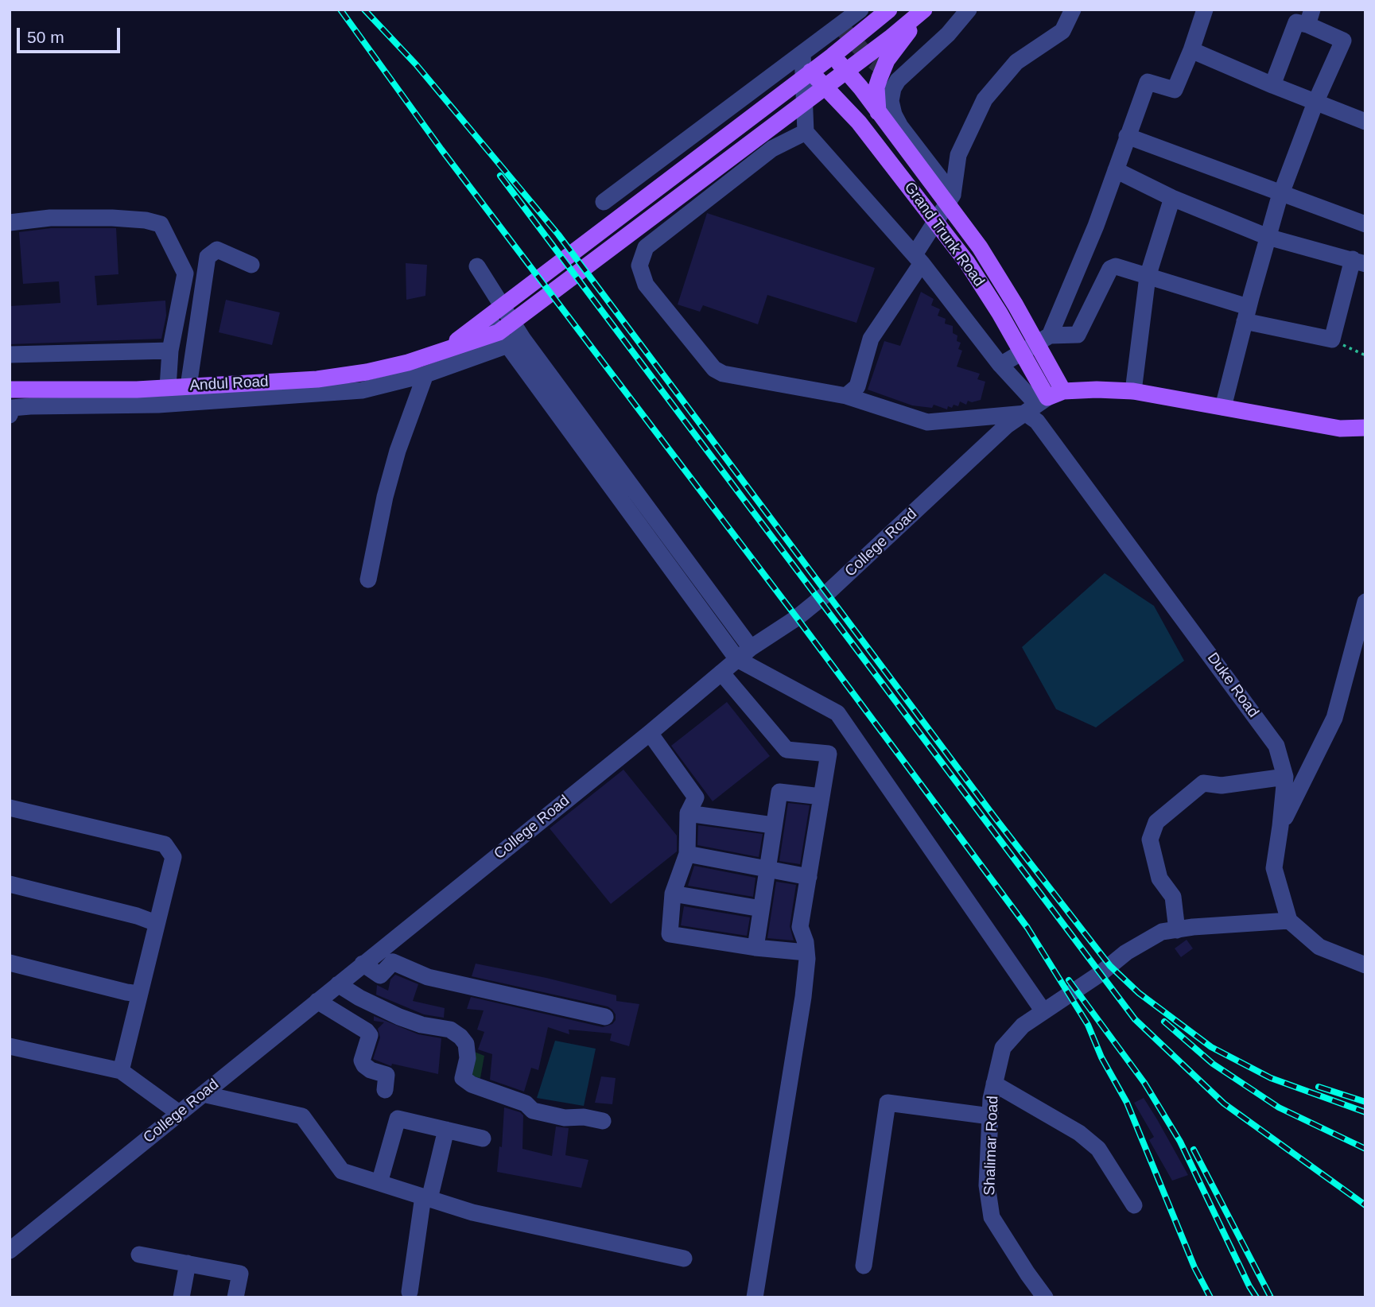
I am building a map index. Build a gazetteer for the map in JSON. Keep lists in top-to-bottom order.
{
  "streets": {
    "main road": ["Grand Trunk Road", "Andul Road"],
    "street": ["College Road", "Duke Road", "Shalimar Road"]
  },
  "crossings": [
    ["Grand Trunk Road", "College Road"],
    ["Grand Trunk Road", "Duke Road"],
    ["College Road", "Duke Road"],
    ["Duke Road", "Shalimar Road"]
  ],
  "scale_bar": "50 m"
}
